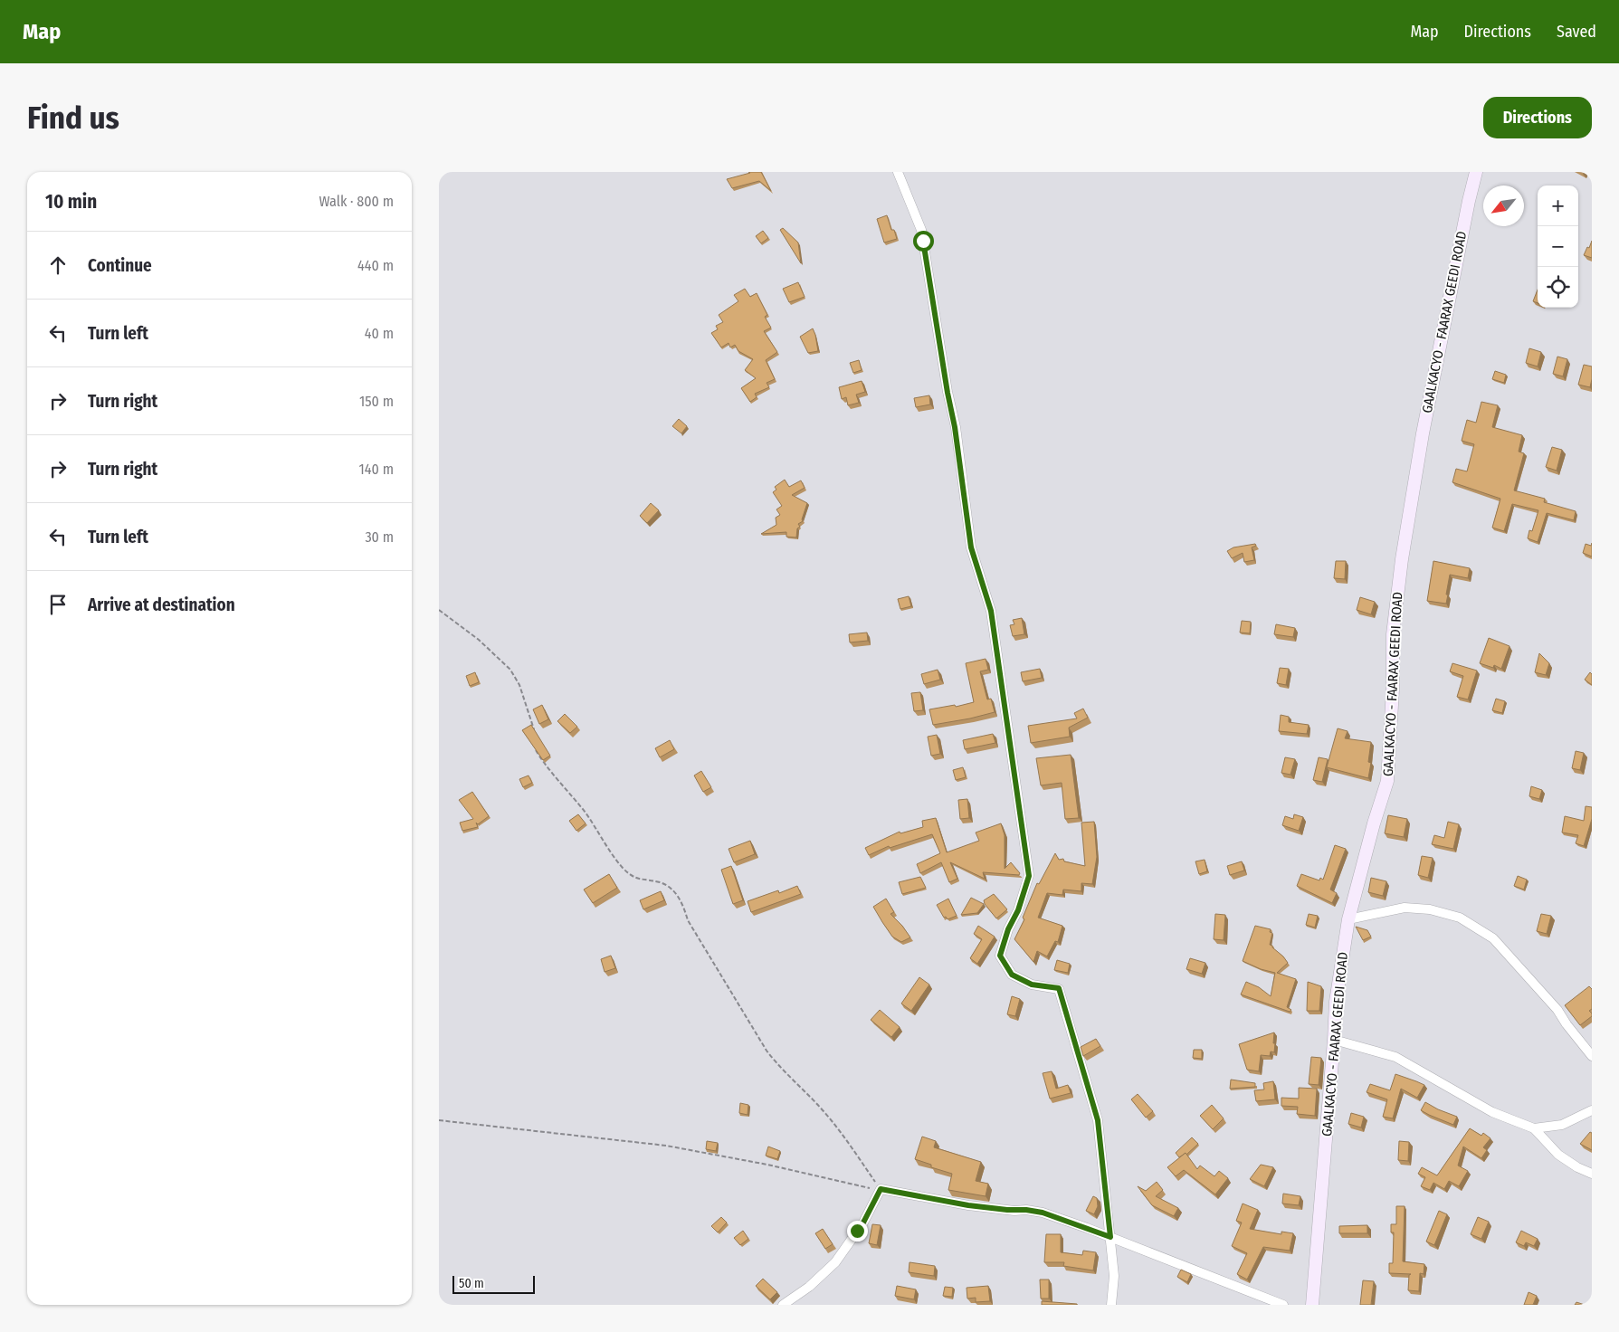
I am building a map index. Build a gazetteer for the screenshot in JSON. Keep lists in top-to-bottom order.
{
  "streets": {
    "main road": ["GAALKACYO - FAARAX GEEDI ROAD"]
  },
  "scale_bar": "50 m",
  "north": "bottom left",
  "page": {
    "header": "Map",
    "nav": ["Map", "Directions", "Saved"],
    "buttons": "Directions",
    "title": "Find us",
    "heading": ["10 min", "Walk · 800 m"],
    "map_buttons": ["+", "−"],
    "list": [
      ["Continue", "440 m"],
      ["Turn left", "40 m"],
      ["Turn right", "150 m"],
      ["Turn right", "140 m"],
      ["Turn left", "30 m"],
      "Arrive at destination"
    ],
    "scale": "50 m"
  }
}
